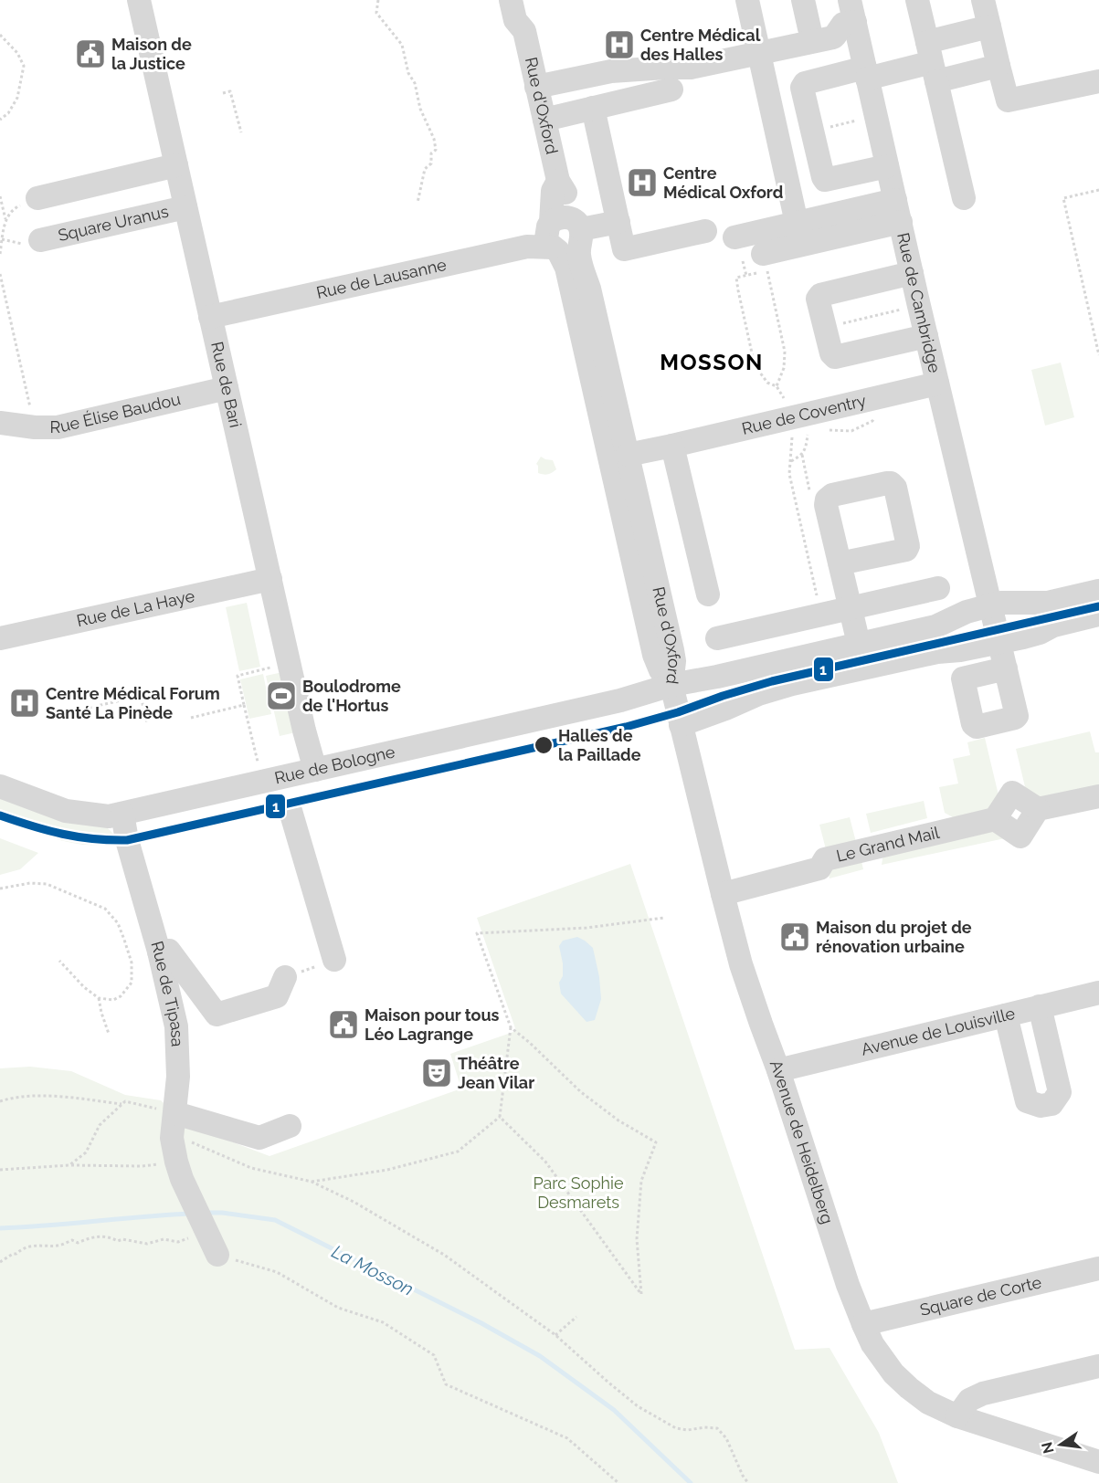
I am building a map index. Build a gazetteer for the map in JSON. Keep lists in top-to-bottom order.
{
  "streets": {
    "street": [
      "Rue d'Oxford",
      "Square Uranus",
      "Rue de Lausanne",
      "Rue de Cambridge",
      "Rue de Bari",
      "Rue Élise Baudou",
      "Rue de Coventry",
      "Rue de La Haye",
      "Rue de Bologne",
      "Le Grand Mail",
      "Rue de Tipasa",
      "Avenue de Louisville",
      "Avenue de Heidelberg",
      "Square de Corte"
    ]
  },
  "crossings": [
    ["Rue d'Oxford", "Rue de Lausanne"],
    ["Rue d'Oxford", "Rue de Coventry"],
    ["Rue d'Oxford", "Rue de Bologne"],
    ["Rue d'Oxford", "Avenue de Heidelberg"],
    ["Square Uranus", "Rue de Bari"],
    ["Rue de Lausanne", "Rue de Bari"],
    ["Rue de Cambridge", "Rue de Coventry"],
    ["Rue de Cambridge", "Rue de Bologne"],
    ["Rue de Bari", "Rue Élise Baudou"],
    ["Rue de Bari", "Rue de La Haye"],
    ["Rue de Bari", "Rue de Bologne"],
    ["Rue de Bologne", "Rue de Tipasa"],
    ["Rue de Bologne", "Avenue de Heidelberg"],
    ["Le Grand Mail", "Avenue de Heidelberg"],
    ["Avenue de Louisville", "Avenue de Heidelberg"],
    ["Avenue de Heidelberg", "Square de Corte"]
  ],
  "districts": ["MOSSON"],
  "water": ["La Mosson"],
  "parks": ["Parc Sophie Desmarets"],
  "places": {
    "hospital": ["Centre Médical des Halles", "Centre Médical Oxford", "Centre Médical Forum Santé La Pinède"],
    "public building": ["Maison de la Justice", "Maison du projet de rénovation urbaine", "Maison pour tous Léo Lagrange"],
    "sports": ["Boulodrome de l'Hortus"],
    "other": ["Halles de la Paillade"],
    "theatre": ["Théâtre Jean Vilar"]
  },
  "lines": ["transit line 1"],
  "north": "left"
}
